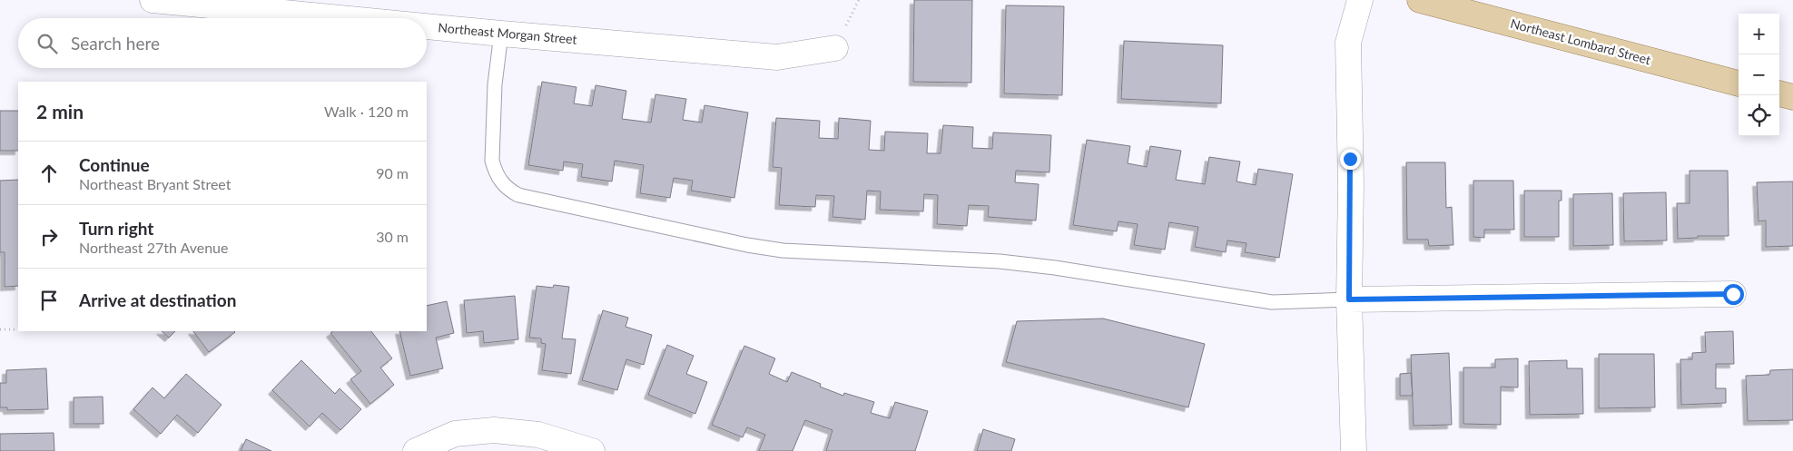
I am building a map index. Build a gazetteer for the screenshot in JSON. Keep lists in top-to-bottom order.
{
  "streets": {
    "main road": ["Northeast Lombard Street"],
    "street": ["Northeast Morgan Street"]
  },
  "page": {
    "map_buttons": ["+", "−"],
    "search": "Search here",
    "heading": ["2 min", "Walk · 120 m"],
    "list": [
      ["Continue", "Northeast Bryant Street", "90 m"],
      ["Turn right", "Northeast 27th Avenue", "30 m"],
      "Arrive at destination"
    ]
  }
}
